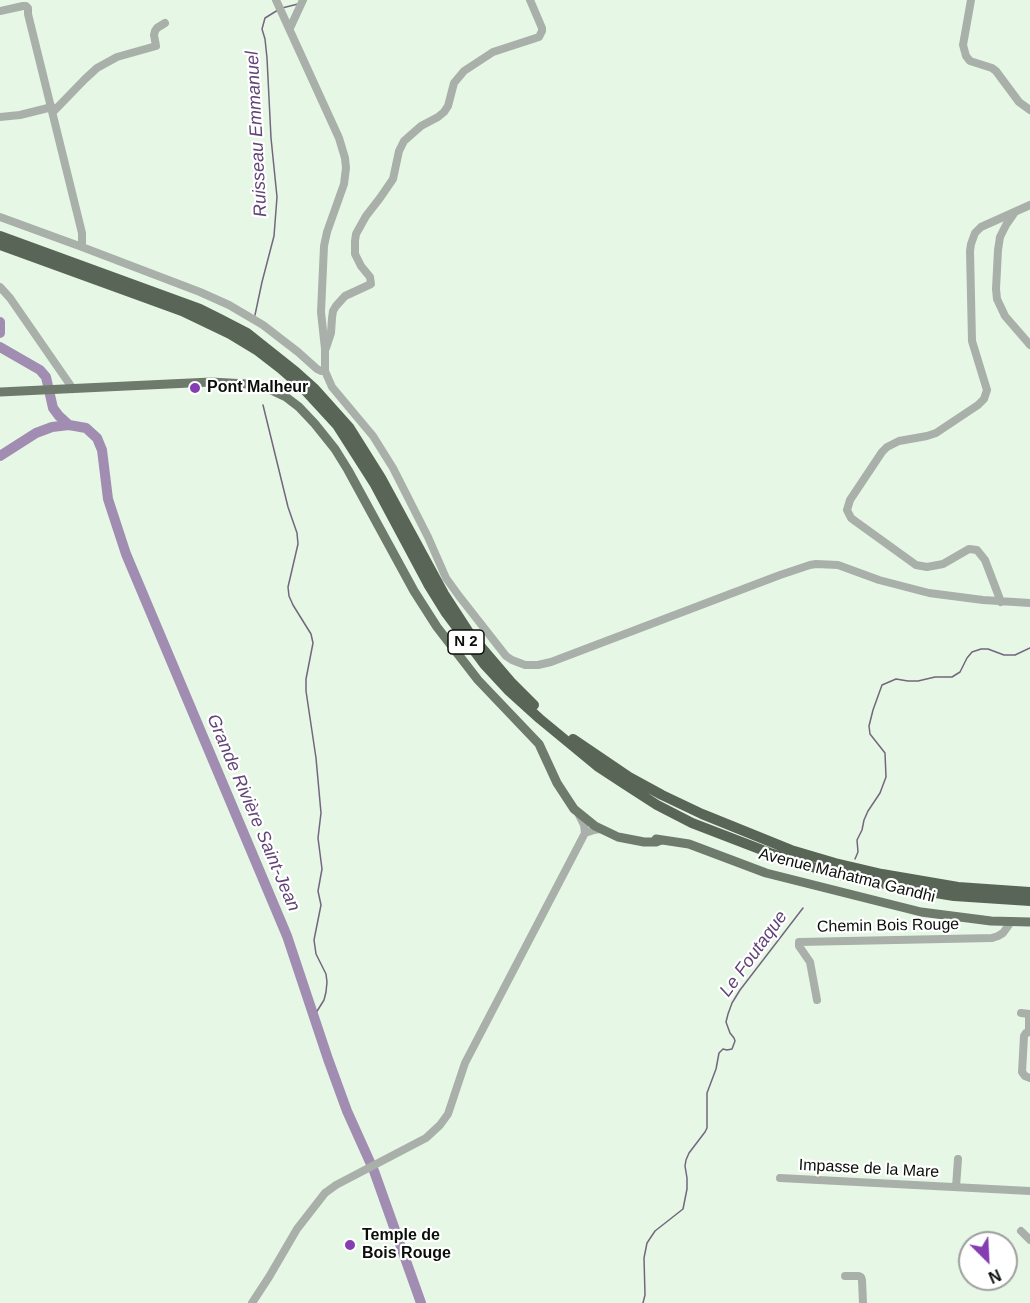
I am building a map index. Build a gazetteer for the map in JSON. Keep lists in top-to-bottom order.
{
  "streets": {
    "highway": ["N 2"],
    "main road": ["Avenue Mahatma Gandhi"],
    "street": ["Chemin Bois Rouge", "Impasse de la Mare"]
  },
  "crossings": [
    ["Avenue Mahatma Gandhi", "Chemin Bois Rouge"]
  ],
  "water": ["Ruisseau Emmanuel", "Grande Rivière Saint-Jean", "Le Foutaque"],
  "places": ["Pont Malheur", "Temple de Bois Rouge"],
  "north": "bottom right"
}
